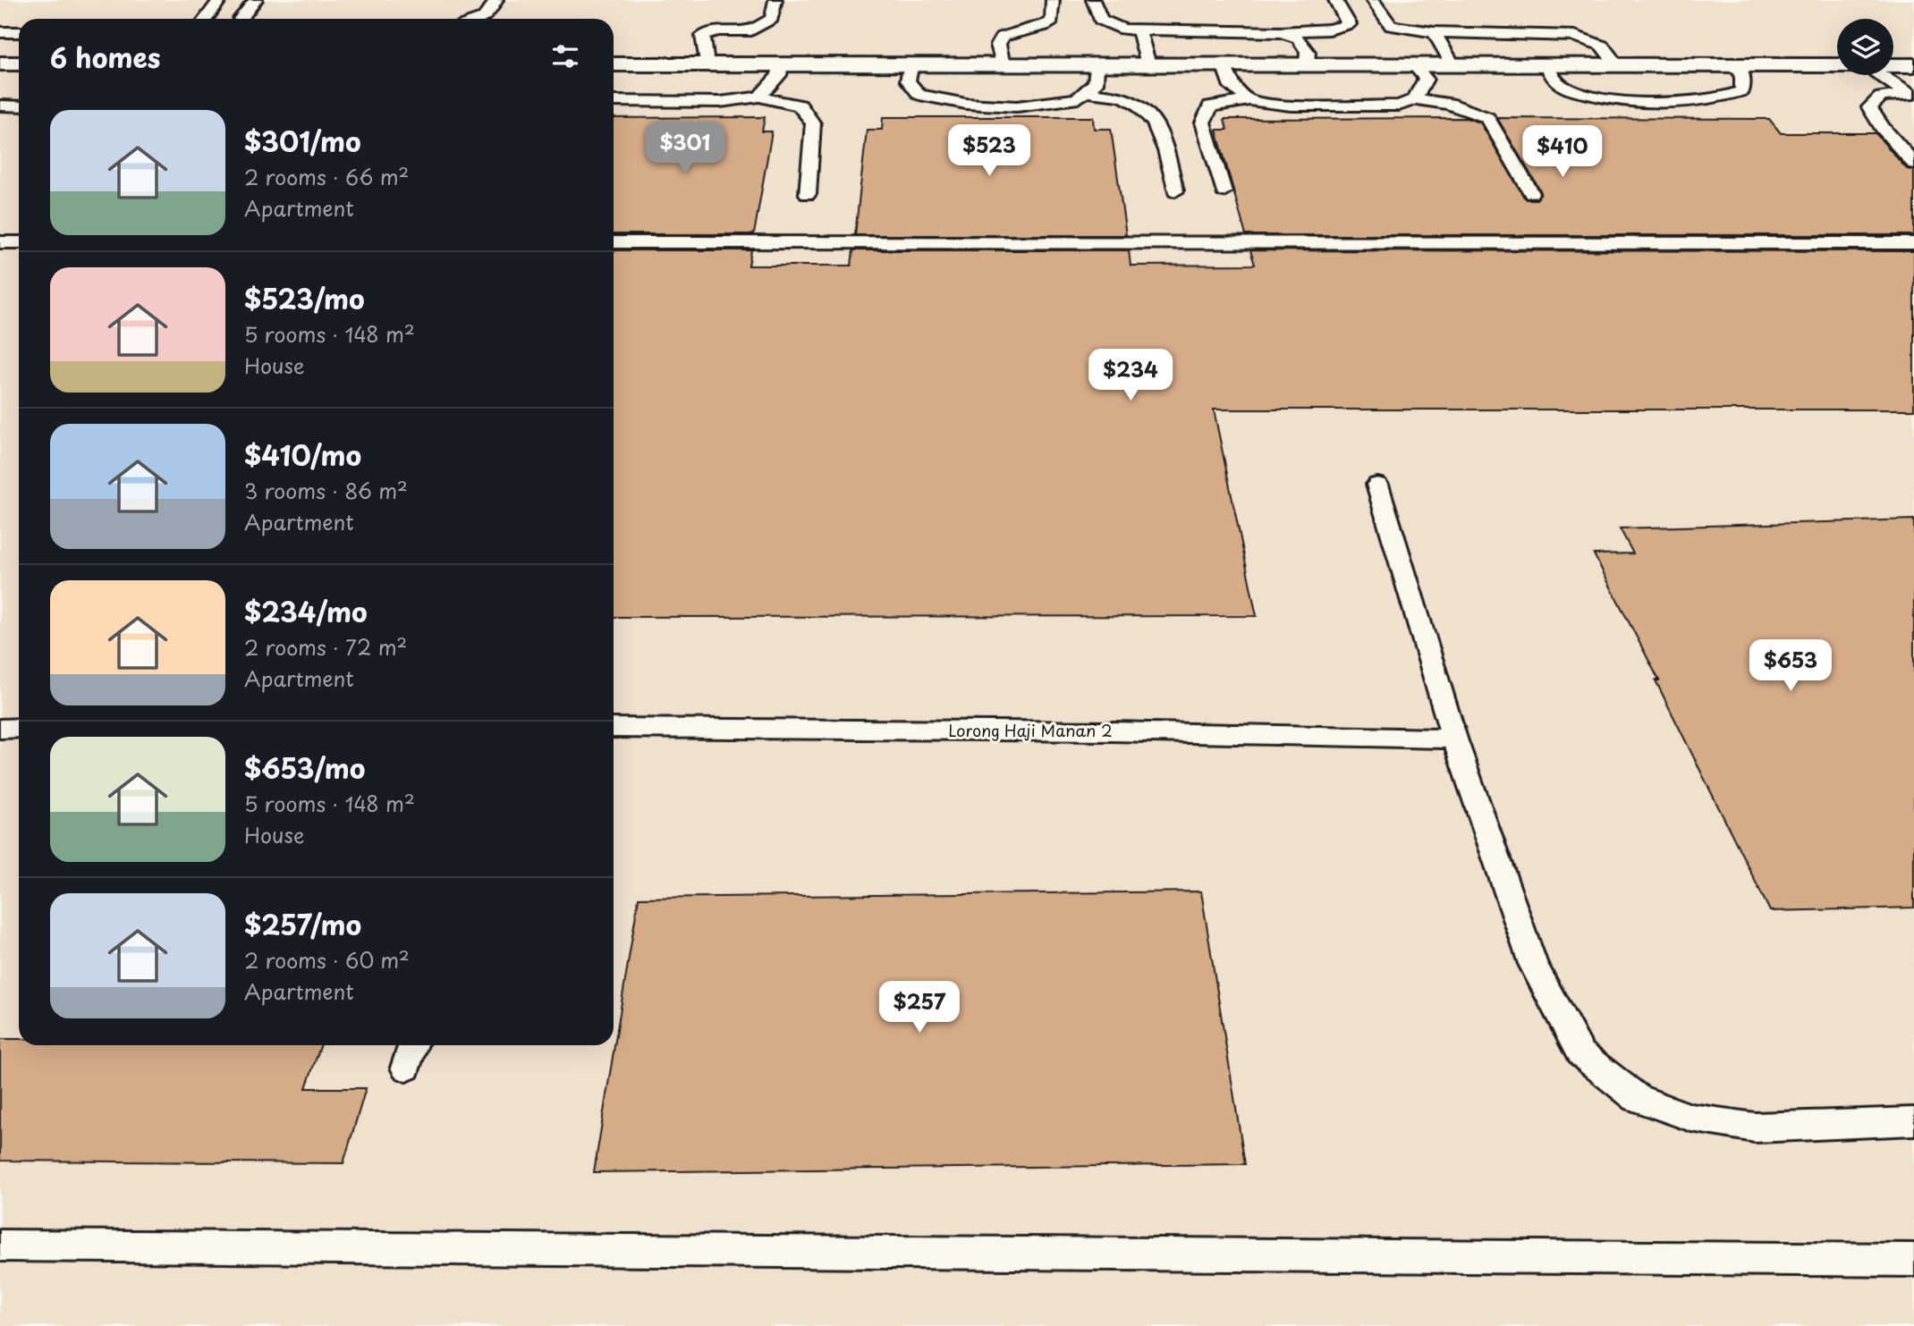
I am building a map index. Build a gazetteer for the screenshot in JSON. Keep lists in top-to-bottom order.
{
  "streets": {
    "lane": ["Lorong Haji Manan 2"]
  },
  "page": {
    "heading": "6 homes",
    "list": [
      {
        "name": "$301/mo",
        "note": "2 rooms · 66 m² · Apartment"
      },
      {
        "name": "$523/mo",
        "note": "5 rooms · 148 m² · House"
      },
      {
        "name": "$410/mo",
        "note": "3 rooms · 86 m² · Apartment"
      },
      {
        "name": "$234/mo",
        "note": "2 rooms · 72 m² · Apartment"
      },
      {
        "name": "$653/mo",
        "note": "5 rooms · 148 m² · House"
      },
      {
        "name": "$257/mo",
        "note": "2 rooms · 60 m² · Apartment"
      }
    ],
    "price": [
      "$301",
      "$523",
      "$410",
      "$234",
      "$653",
      "$257"
    ]
  }
}
